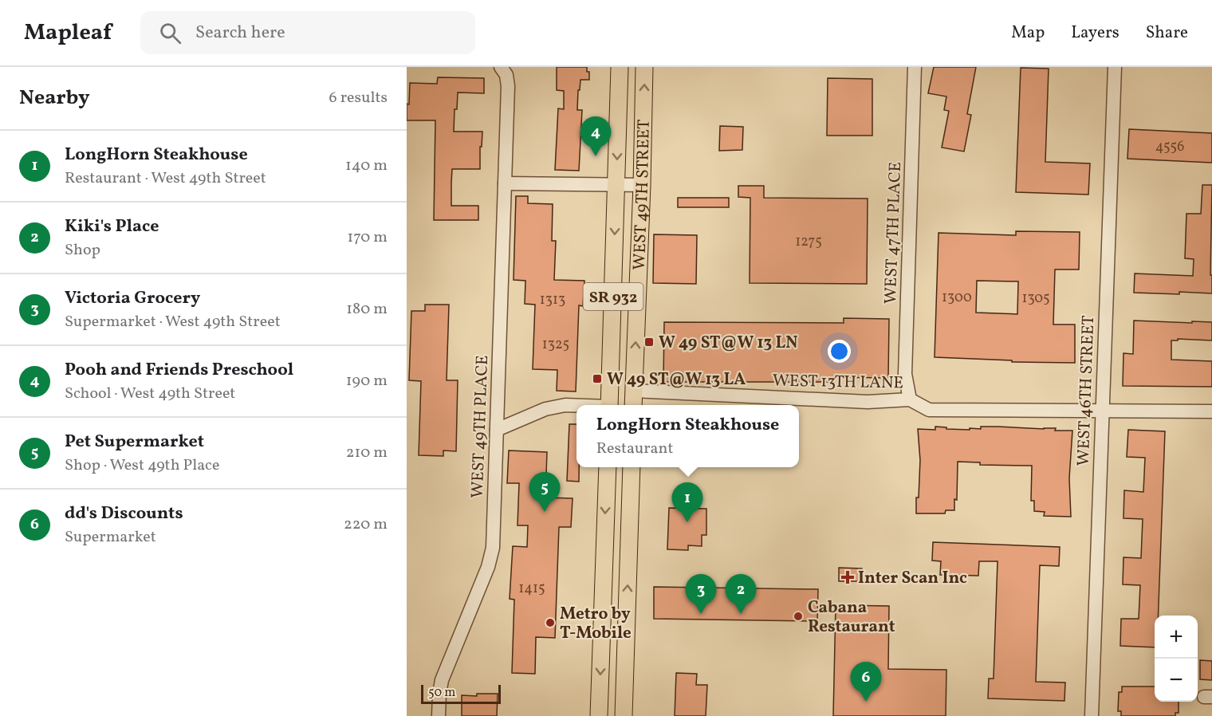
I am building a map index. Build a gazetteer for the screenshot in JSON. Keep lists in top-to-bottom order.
{
  "streets": {
    "main road": ["WEST 49TH STREET", "SR 932"],
    "street": [
      "WEST 47TH PLACE",
      "WEST 13TH LANE",
      "WEST 46TH STREET",
      "WEST 49TH PLACE"
    ]
  },
  "crossings": [
    ["WEST 49TH STREET", "WEST 13TH LANE"],
    ["WEST 47TH PLACE", "WEST 13TH LANE"],
    ["WEST 13TH LANE", "WEST 46TH STREET"]
  ],
  "places": {
    "transit": ["W 49 ST@W 13 LN", "W 49 ST@W 13 LA"],
    "health": ["Inter Scan Inc"],
    "other": ["Cabana Restaurant", "Metro by T-Mobile"]
  },
  "house_numbers": [
    "4556",
    "1275",
    "1300",
    "1305",
    "1313",
    "1325",
    "1415"
  ],
  "scale_bar": "50 m",
  "page": {
    "header": "Mapleaf",
    "search": "Search here",
    "nav": ["Map", "Layers", "Share"],
    "heading": ["Nearby", "6 results"],
    "pins": [
      "4",
      "5",
      "1",
      "2",
      "3",
      "6"
    ],
    "list": [
      {
        "mark": "1",
        "name": "LongHorn Steakhouse",
        "note": "Restaurant · West 49th Street",
        "value": "140 m"
      },
      {
        "mark": "2",
        "name": "Kiki's Place",
        "note": "Shop",
        "value": "170 m"
      },
      {
        "mark": "3",
        "name": "Victoria Grocery",
        "note": "Supermarket · West 49th Street",
        "value": "180 m"
      },
      {
        "mark": "4",
        "name": "Pooh and Friends Preschool",
        "note": "School · West 49th Street",
        "value": "190 m"
      },
      {
        "mark": "5",
        "name": "Pet Supermarket",
        "note": "Shop · West 49th Place",
        "value": "210 m"
      },
      {
        "mark": "6",
        "name": "dd's Discounts",
        "note": "Supermarket",
        "value": "220 m"
      }
    ],
    "popup": ["LongHorn Steakhouse", "Restaurant"],
    "map_buttons": ["+", "−"],
    "scale": "50 m"
  }
}
